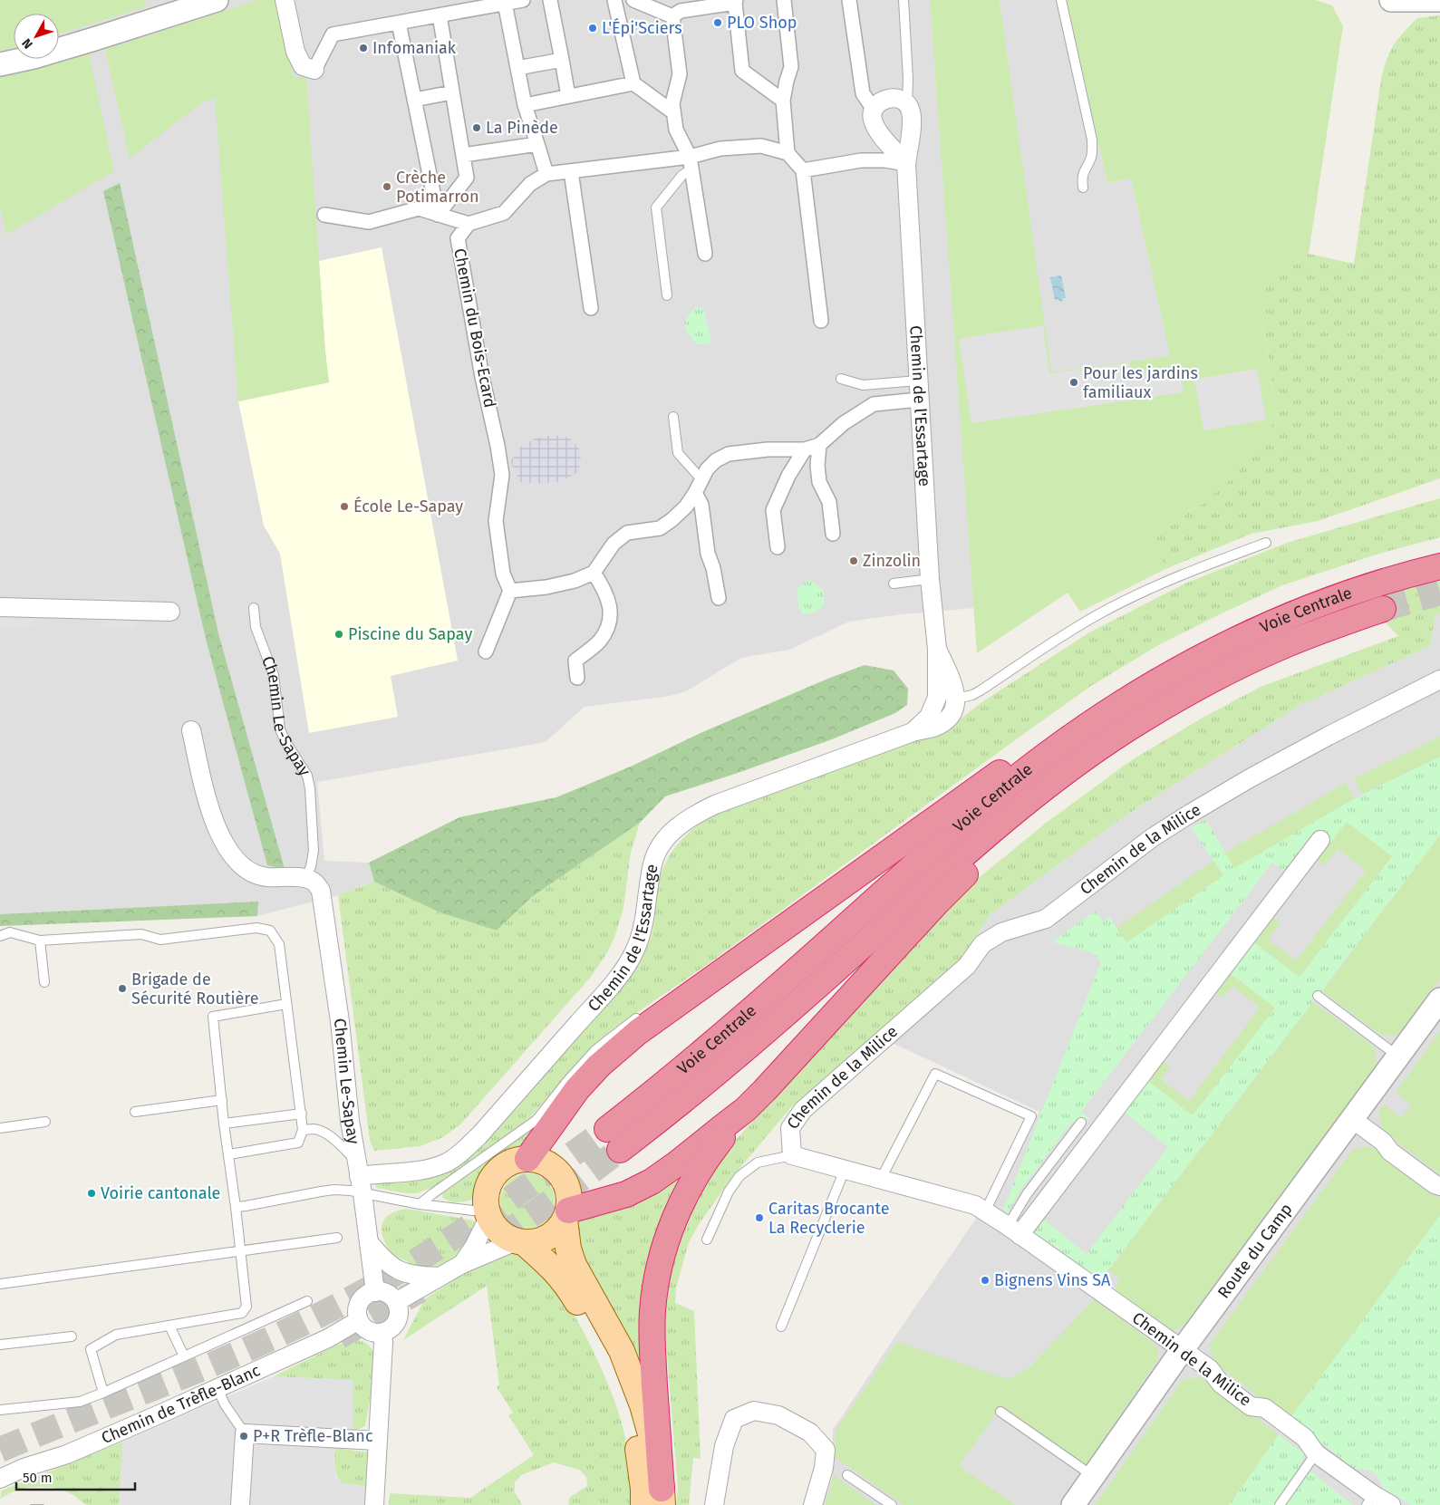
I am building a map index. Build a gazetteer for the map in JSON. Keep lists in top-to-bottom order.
{
  "streets": {
    "highway": ["Voie Centrale"],
    "street": [
      "Chemin du Bois-Ecard",
      "Chemin de l'Essartage",
      "Chemin Le-Sapay",
      "Chemin de la Milice",
      "Route du Camp",
      "Chemin de Trèfle-Blanc"
    ]
  },
  "crossings": [
    ["Chemin de l'Essartage", "Chemin Le-Sapay"],
    ["Chemin Le-Sapay", "Chemin de Trèfle-Blanc"],
    ["Chemin de la Milice", "Route du Camp"]
  ],
  "places": [
    "PLO Shop",
    "L'Épi'Sciers",
    "Infomaniak",
    "La Pinède",
    "Crèche Potimarron",
    "Pour les jardins familiaux",
    "École Le-Sapay",
    "Zinzolin",
    "Piscine du Sapay",
    "Brigade de Sécurité Routière",
    "Voirie cantonale",
    "Caritas Brocante La Recyclerie",
    "Bignens Vins SA",
    "P+R Trèfle-Blanc"
  ],
  "scale_bar": "50 m",
  "north": "bottom left"
}
